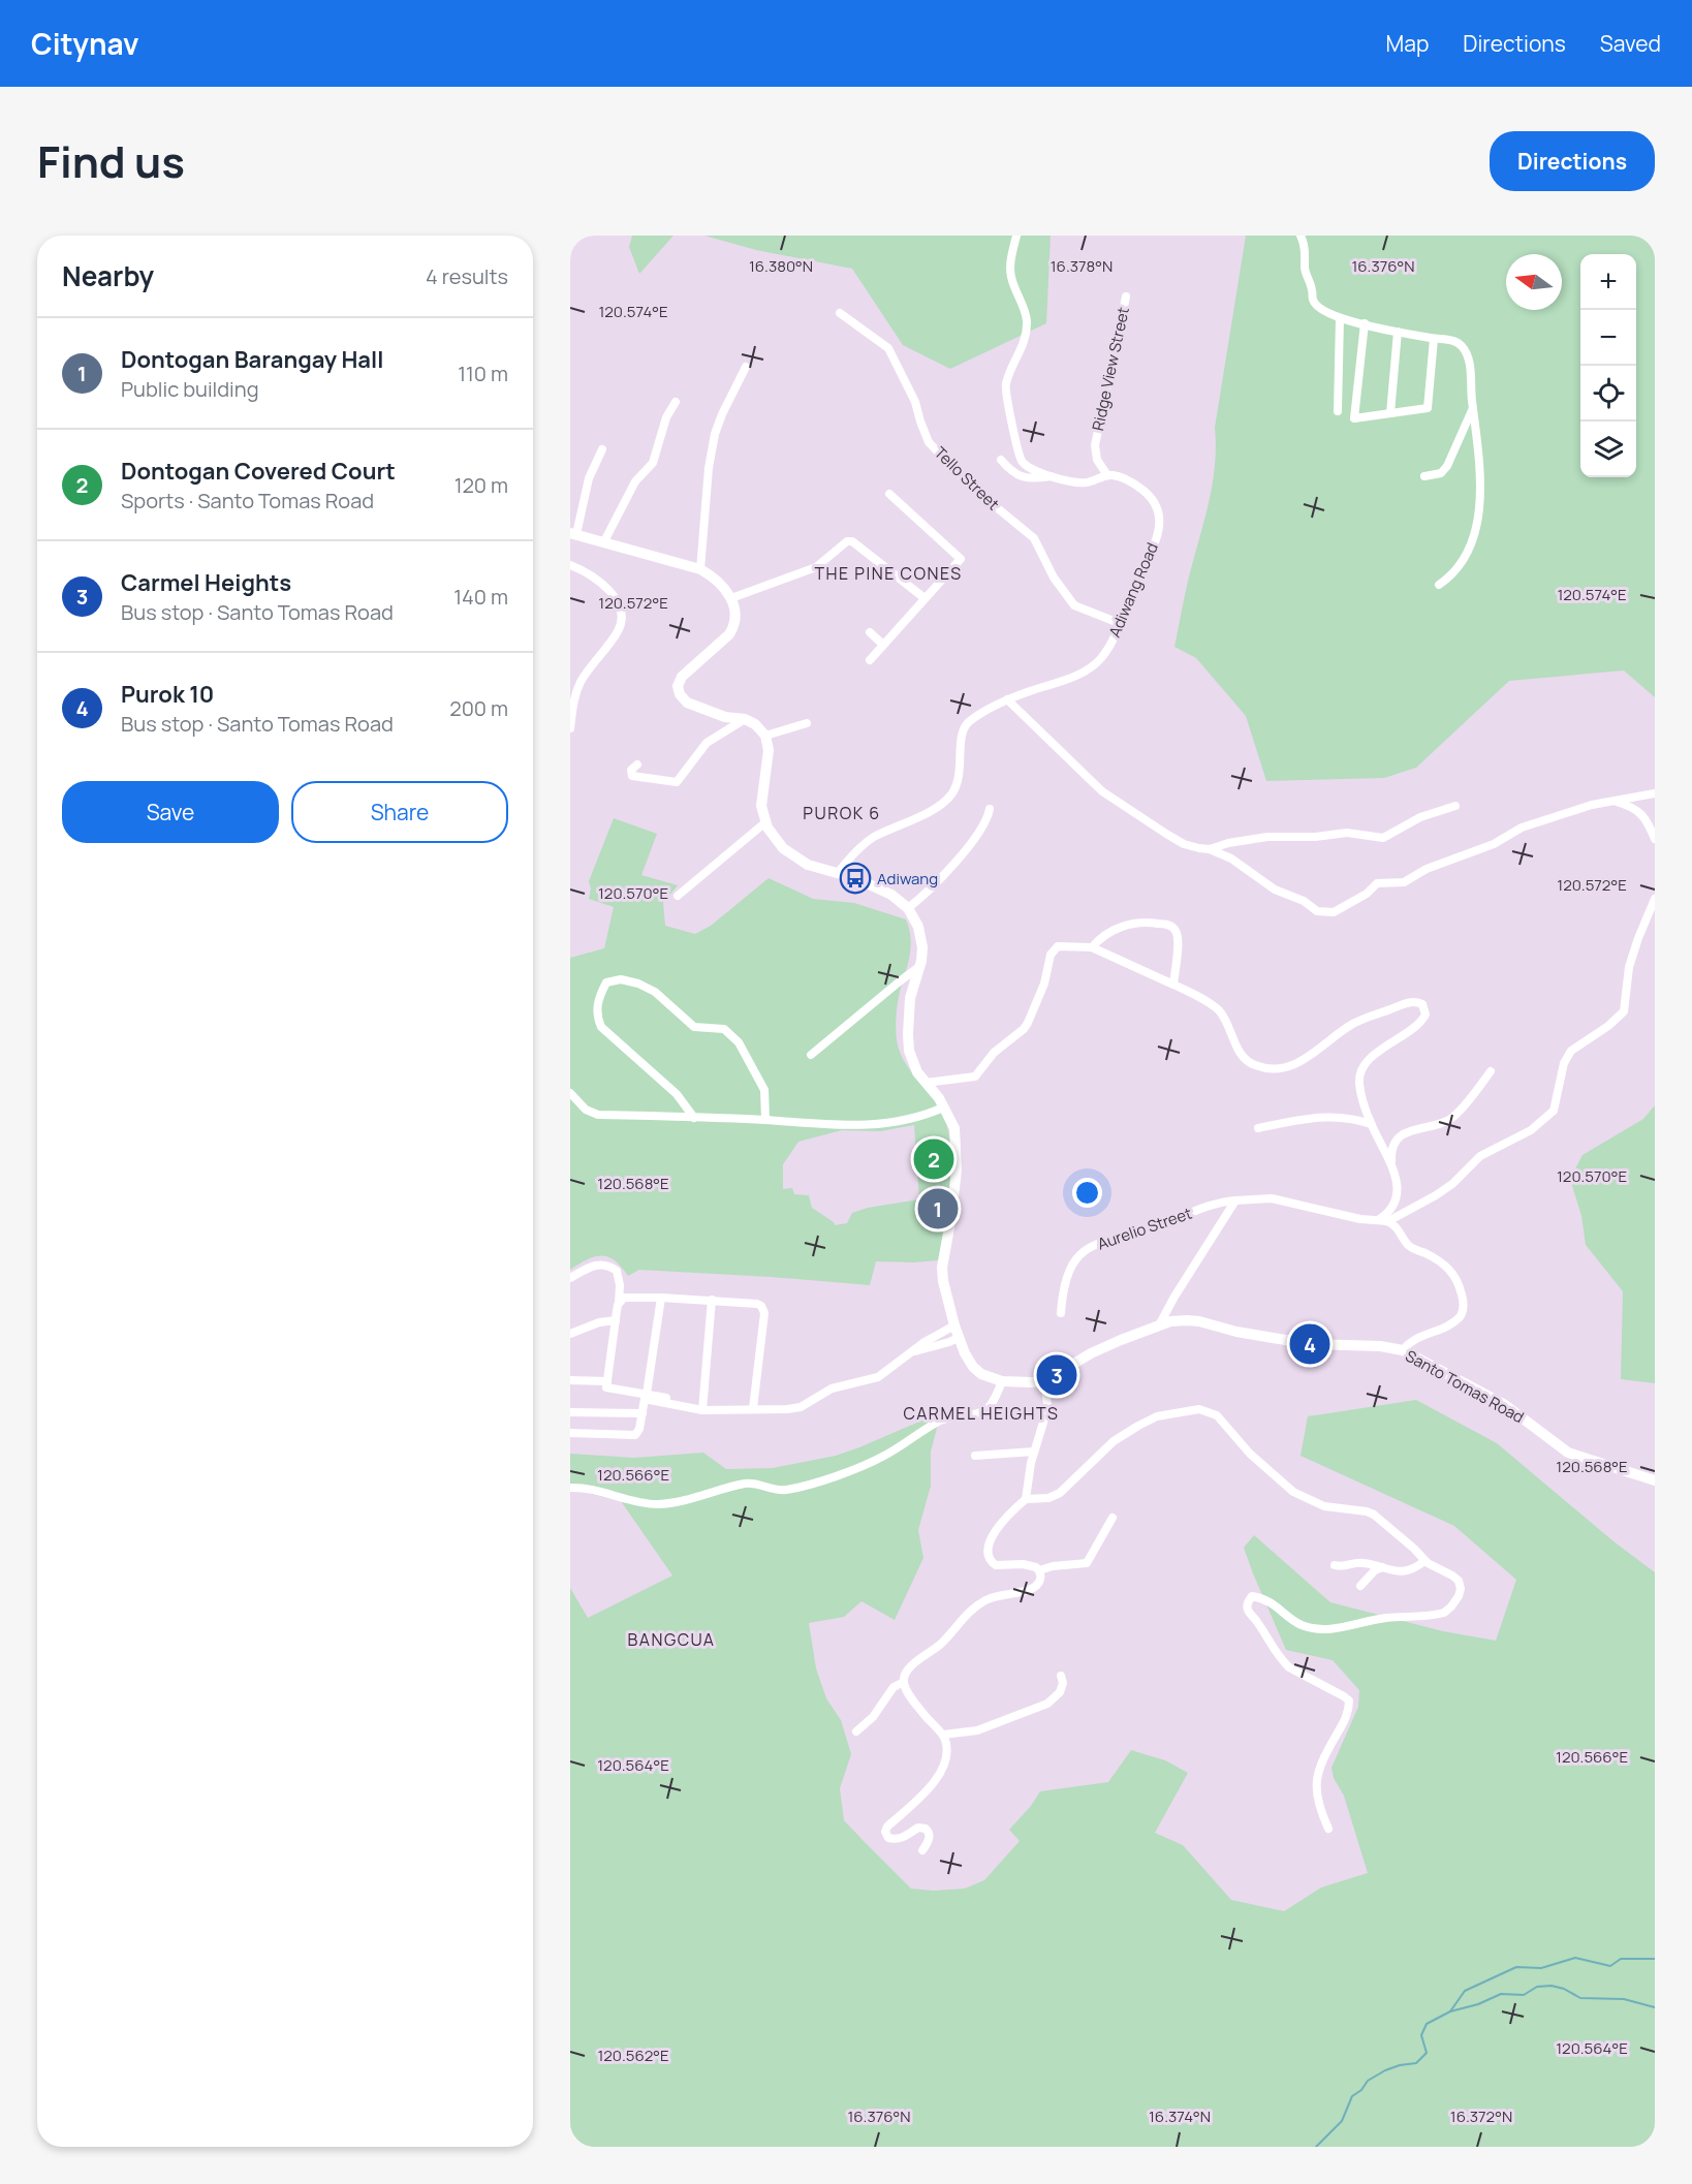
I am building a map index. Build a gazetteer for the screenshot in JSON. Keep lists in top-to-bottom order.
{
  "streets": {
    "street": [
      "Ridge View Street",
      "Tello Street",
      "Adiwang Road",
      "Aurelio Street",
      "Santo Tomas Road"
    ]
  },
  "crossings": [
    ["Ridge View Street", "Adiwang Road"],
    ["Tello Street", "Adiwang Road"],
    ["Adiwang Road", "Santo Tomas Road"]
  ],
  "districts": [
    "THE PINE CONES",
    "PUROK 6",
    "CARMEL HEIGHTS",
    "BANGCUA"
  ],
  "places": {
    "bus stop": ["Adiwang"]
  },
  "north": "left",
  "page": {
    "header": "Citynav",
    "nav": ["Map", "Directions", "Saved"],
    "title": "Find us",
    "buttons": [
      "Directions",
      ["Save", "Share"]
    ],
    "heading": ["Nearby", "4 results"],
    "map_buttons": ["+", "−"],
    "list": [
      {
        "mark": "1",
        "name": "Dontogan Barangay Hall",
        "note": "Public building",
        "value": "110 m"
      },
      {
        "mark": "2",
        "name": "Dontogan Covered Court",
        "note": "Sports · Santo Tomas Road",
        "value": "120 m"
      },
      {
        "mark": "3",
        "name": "Carmel Heights",
        "note": "Bus stop · Santo Tomas Road",
        "value": "140 m"
      },
      {
        "mark": "4",
        "name": "Purok 10",
        "note": "Bus stop · Santo Tomas Road",
        "value": "200 m"
      }
    ],
    "pins": [
      "2",
      "1",
      "4",
      "3"
    ]
  },
  "coordinates": [
    "16.380°N",
    "16.378°N",
    "16.376°N",
    "120.574°E",
    "120.572°E",
    "120.570°E",
    "120.568°E",
    "120.566°E",
    "120.564°E",
    "120.562°E",
    "16.374°N",
    "16.372°N"
  ]
}
